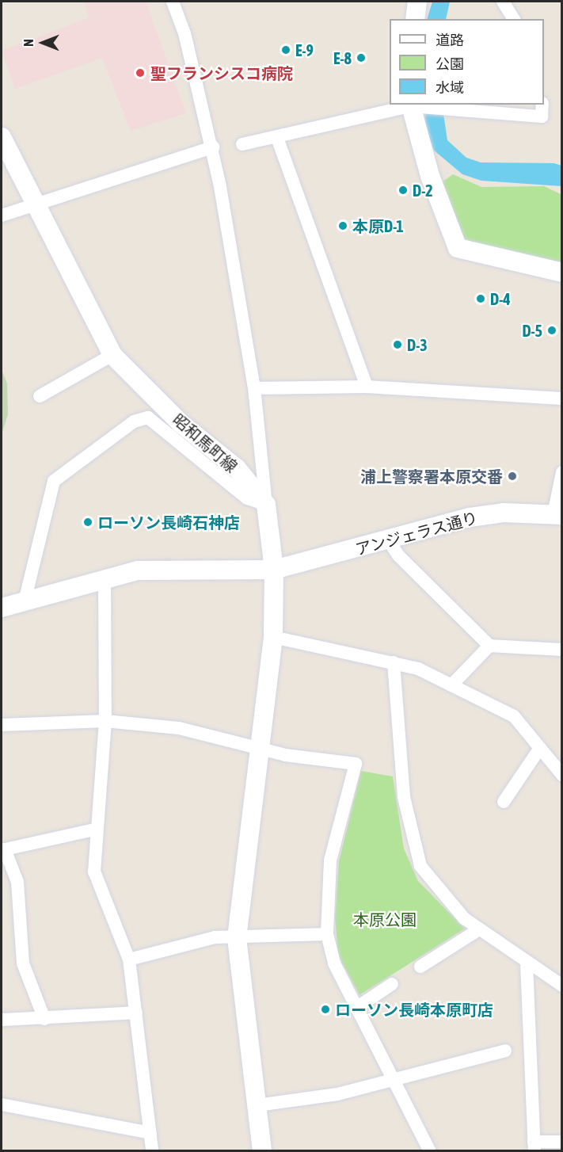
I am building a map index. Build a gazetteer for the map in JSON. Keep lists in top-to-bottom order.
{
  "streets": {
    "street": ["昭和馬町線", "アンジェラス通り"]
  },
  "parks": ["本原公園"],
  "places": [
    "E-9",
    "E-8",
    "聖フランシスコ病院",
    "D-2",
    "本原D-1",
    "D-4",
    "D-5",
    "D-3",
    "浦上警察署本原交番",
    "ローソン長崎石神店",
    "ローソン長崎本原町店"
  ],
  "legend": ["道路", "公園", "水域"],
  "north": "left"
}
